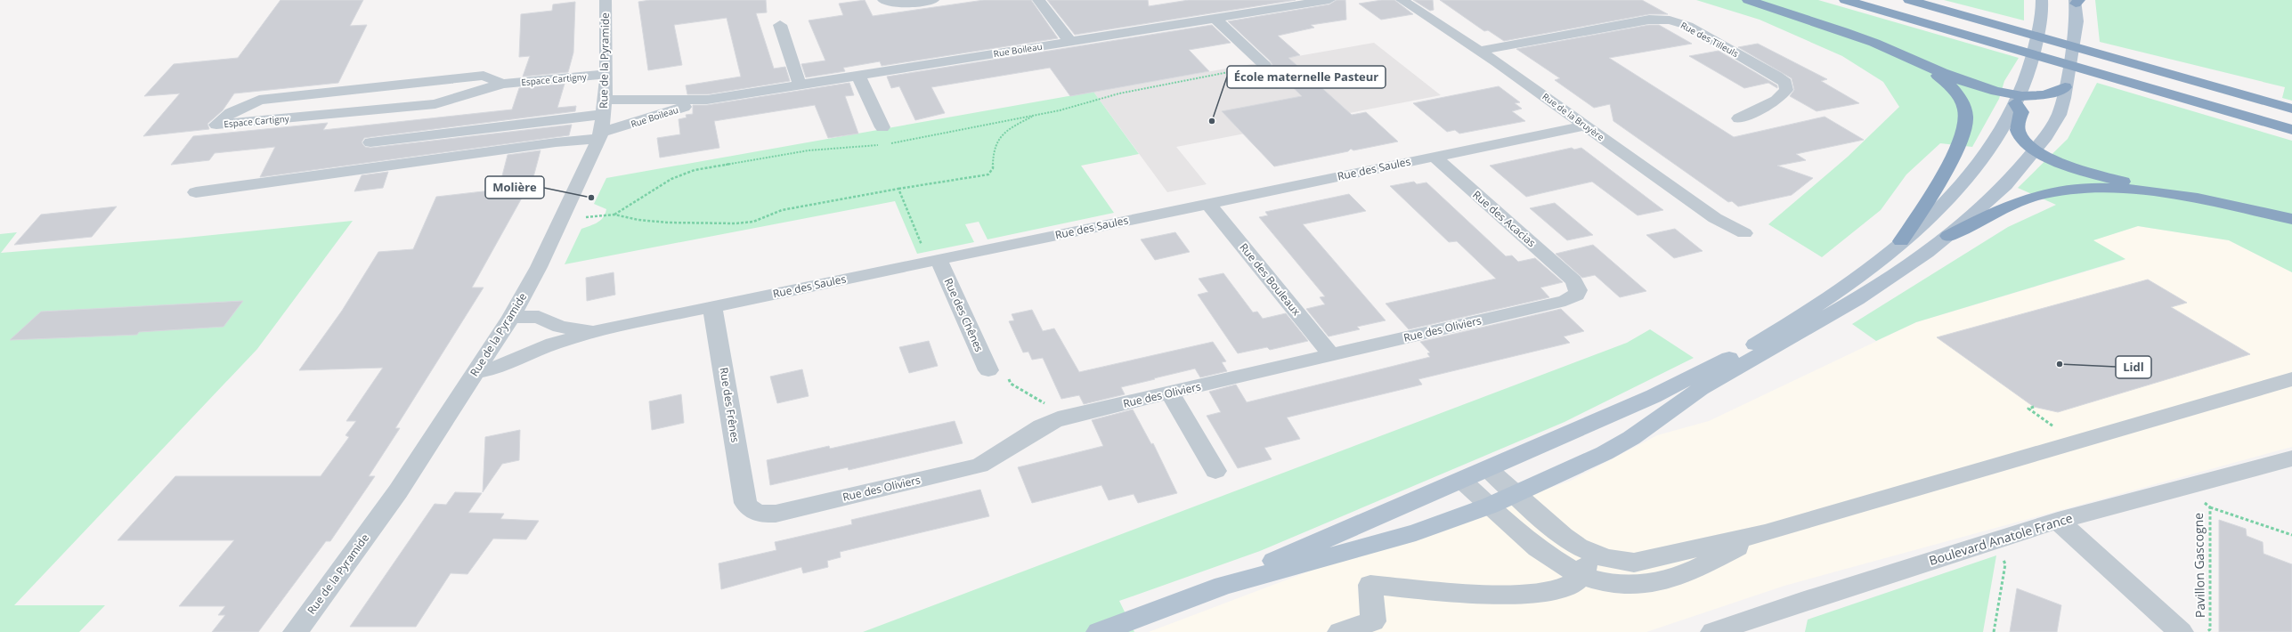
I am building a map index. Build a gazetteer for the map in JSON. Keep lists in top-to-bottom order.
{
  "streets": {
    "street": [
      "Rue des Tilleuls",
      "Rue Boileau",
      "Rue de la Pyramide",
      "Espace Cartigny",
      "Rue de la Bruyère",
      "Rue des Saules",
      "Rue des Acacias",
      "Rue des Bouleaux",
      "Rue des Chênes",
      "Rue des Oliviers",
      "Rue des Frênes",
      "Boulevard Anatole France"
    ],
    "path": ["Pavillon Gascogne"]
  },
  "crossings": [
    ["Rue des Tilleuls", "Rue de la Bruyère"],
    ["Rue Boileau", "Rue de la Pyramide"],
    ["Rue de la Pyramide", "Espace Cartigny"],
    ["Rue de la Pyramide", "Rue des Saules"],
    ["Rue de la Bruyère", "Rue des Saules"],
    ["Rue des Saules", "Rue des Acacias"],
    ["Rue des Saules", "Rue des Bouleaux"],
    ["Rue des Saules", "Rue des Chênes"],
    ["Rue des Saules", "Rue des Frênes"],
    ["Rue des Acacias", "Rue des Oliviers"],
    ["Rue des Bouleaux", "Rue des Oliviers"],
    ["Rue des Oliviers", "Rue des Frênes"],
    ["Boulevard Anatole France", "Pavillon Gascogne"]
  ],
  "places": ["École maternelle Pasteur", "Molière", "Lidl"]
}
